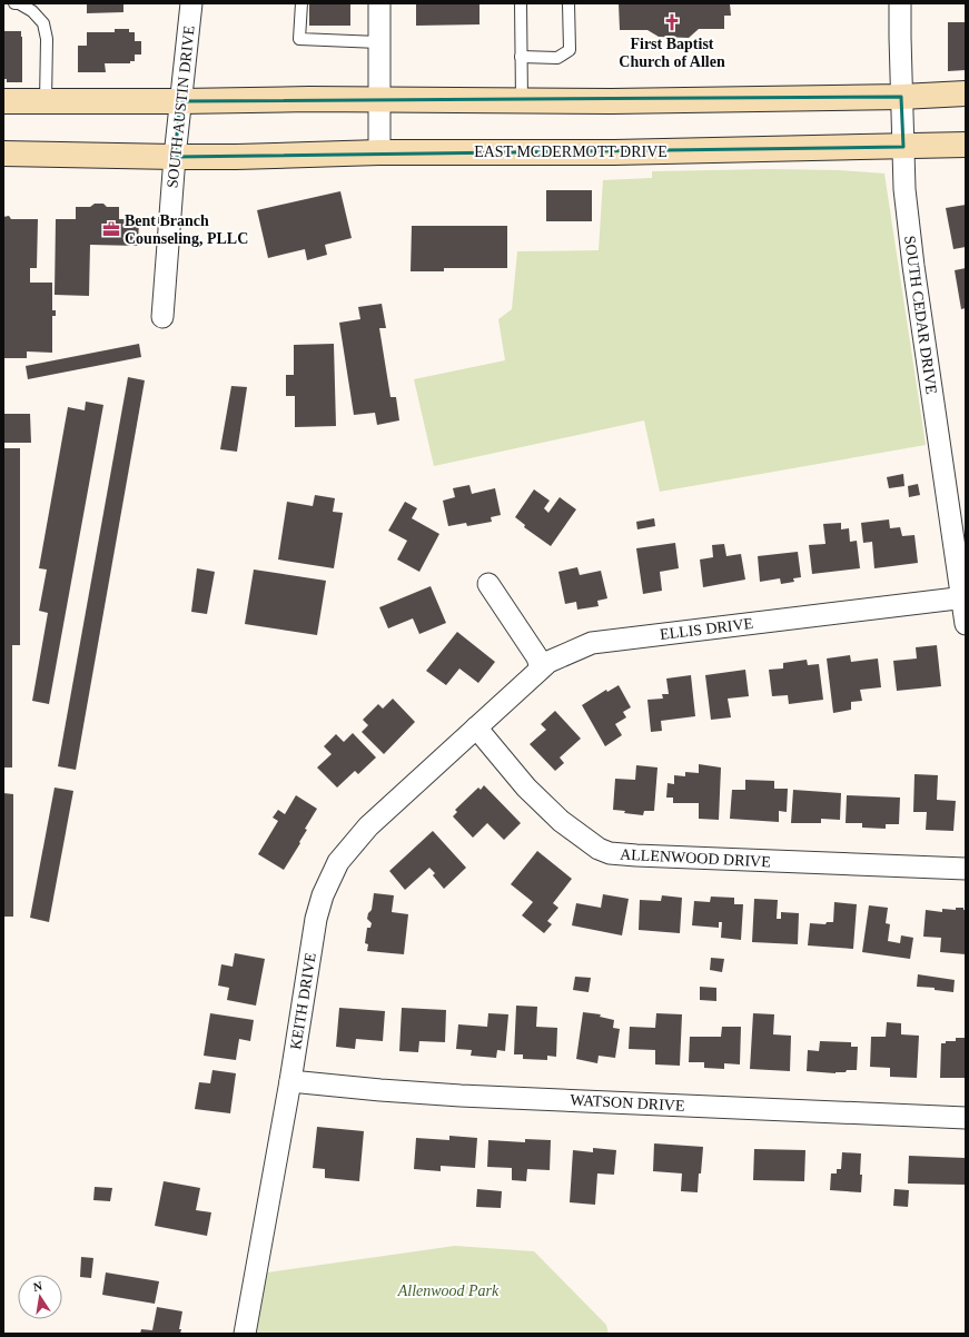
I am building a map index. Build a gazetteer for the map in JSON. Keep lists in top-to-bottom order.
{
  "streets": {
    "main road": ["EAST MCDERMOTT DRIVE"],
    "street": [
      "SOUTH AUSTIN DRIVE",
      "SOUTH CEDAR DRIVE",
      "ELLIS DRIVE",
      "ALLENWOOD DRIVE",
      "KEITH DRIVE",
      "WATSON DRIVE"
    ]
  },
  "crossings": [
    ["SOUTH AUSTIN DRIVE", "EAST MCDERMOTT DRIVE"],
    ["EAST MCDERMOTT DRIVE", "SOUTH CEDAR DRIVE"],
    ["SOUTH CEDAR DRIVE", "ELLIS DRIVE"],
    ["ELLIS DRIVE", "ALLENWOOD DRIVE"],
    ["ELLIS DRIVE", "KEITH DRIVE"],
    ["ALLENWOOD DRIVE", "KEITH DRIVE"],
    ["KEITH DRIVE", "WATSON DRIVE"]
  ],
  "parks": ["Allenwood Park"],
  "places": {
    "church": ["First Baptist Church of Allen"],
    "office": ["Bent Branch Counseling, PLLC"]
  },
  "north": "top"
}
